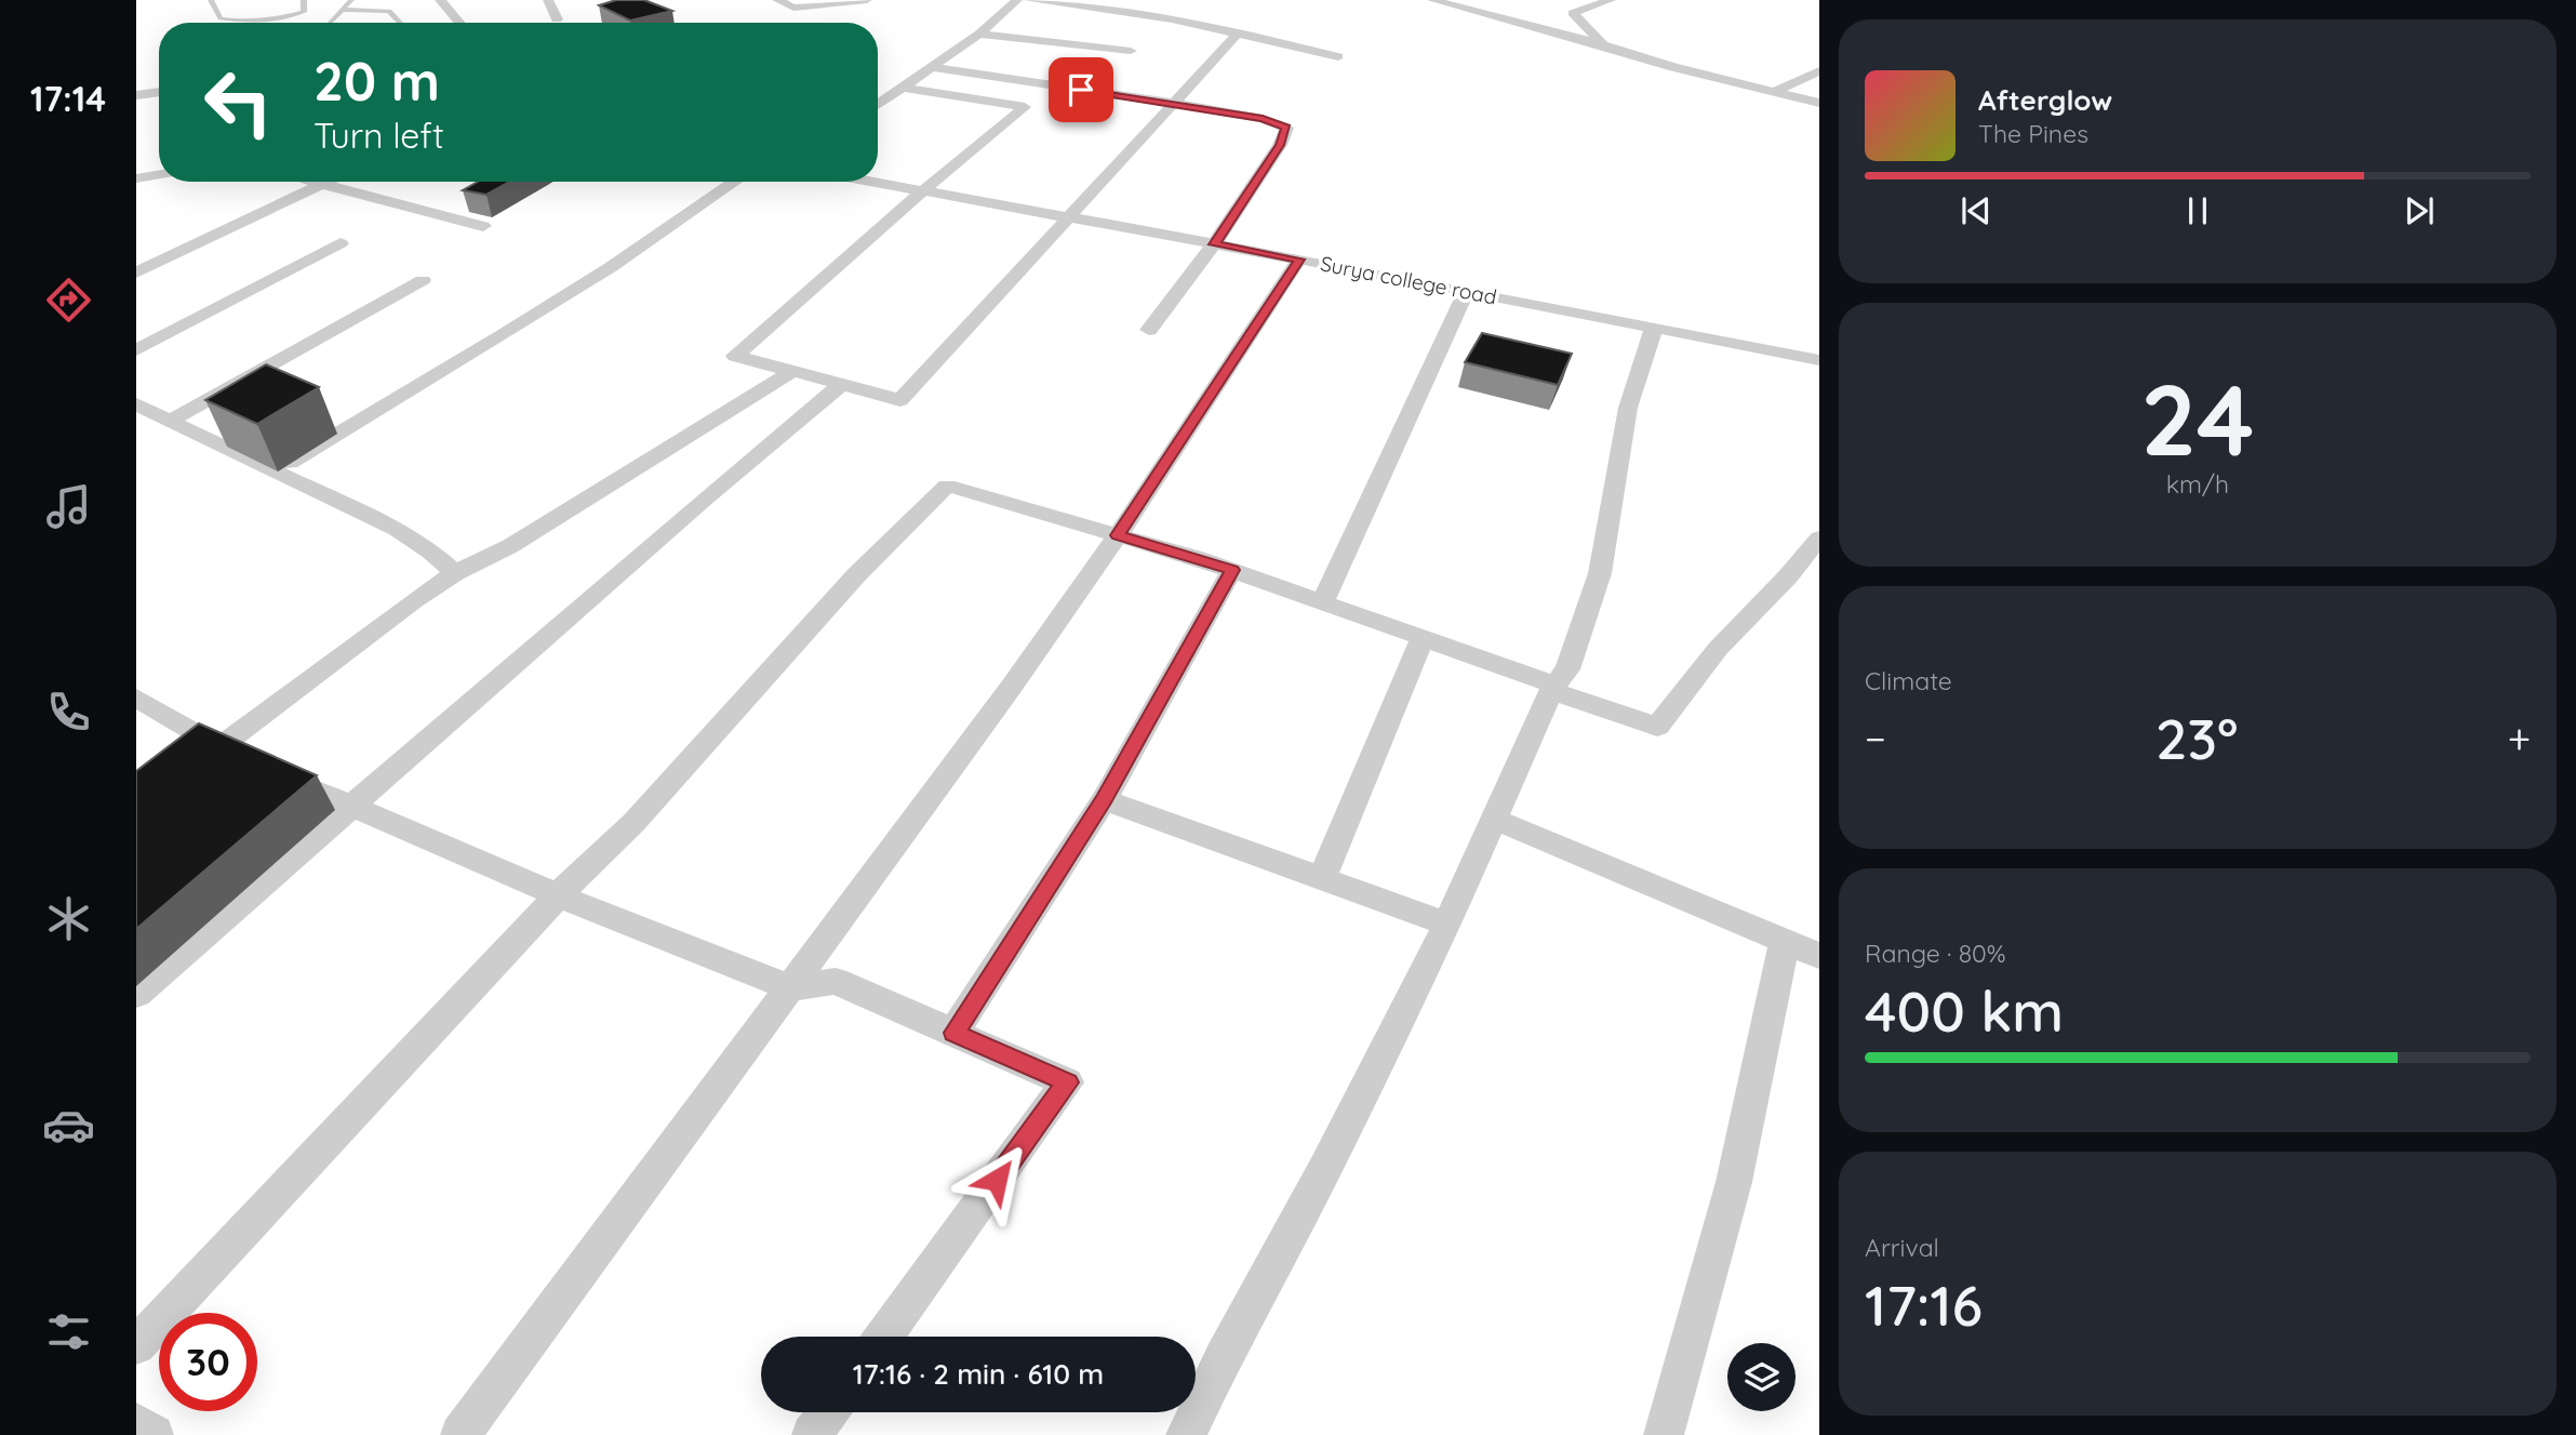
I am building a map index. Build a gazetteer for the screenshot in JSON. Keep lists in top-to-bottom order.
{
  "streets": {
    "street": ["Surya college road"]
  },
  "page": {
    "tabs": "17:14",
    "turn": ["20 m", "Turn left"],
    "song": ["Afterglow", "The Pines"],
    "tile": [
      ["24", "km/h"],
      "Climate",
      ["Range · 80%", "400 km"],
      ["Arrival", "17:16"]
    ],
    "heat": ["−", "23°", "+"],
    "limit": "30",
    "trip": "17:16 · 2 min · 610 m"
  }
}
